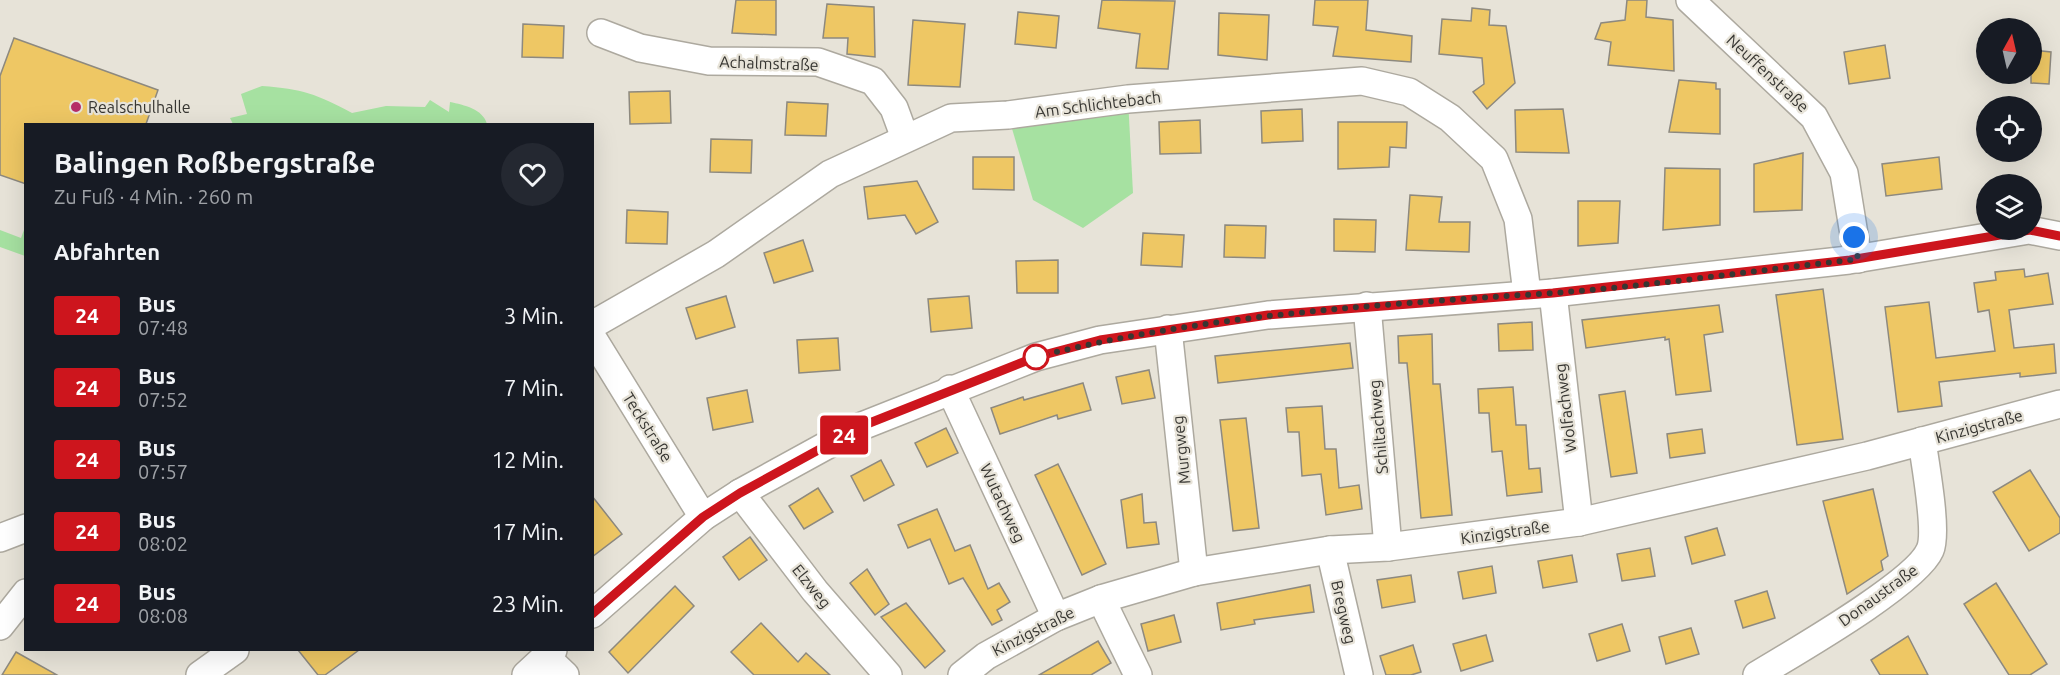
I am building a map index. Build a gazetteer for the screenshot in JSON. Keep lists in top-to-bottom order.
{
  "streets": {
    "street": [
      "Achalmstraße",
      "Neuffenstraße",
      "Am Schlichtebach",
      "Wolfachweg",
      "Kinzigstraße",
      "Teckstraße",
      "Schiltachweg",
      "Murgweg",
      "Wutachweg",
      "Elzweg",
      "Donaustraße",
      "Bregweg"
    ]
  },
  "crossings": [
    ["Achalmstraße", "Am Schlichtebach"],
    ["Am Schlichtebach", "Wolfachweg"],
    ["Wolfachweg", "Kinzigstraße"],
    ["Kinzigstraße", "Schiltachweg"],
    ["Kinzigstraße", "Murgweg"],
    ["Kinzigstraße", "Wutachweg"],
    ["Kinzigstraße", "Donaustraße"],
    ["Kinzigstraße", "Bregweg"]
  ],
  "places": ["Realschulhalle"],
  "lines": ["bus line 24"],
  "north": "top",
  "page": {
    "on_map": "24",
    "heading": [
      ["Balingen Roßbergstraße", "Zu Fuß · 4 Min. · 260 m"],
      "Abfahrten"
    ],
    "list": [
      {
        "mark": "24",
        "name": "Bus",
        "note": "07:48",
        "value": "3 Min."
      },
      {
        "mark": "24",
        "name": "Bus",
        "note": "07:52",
        "value": "7 Min."
      },
      {
        "mark": "24",
        "name": "Bus",
        "note": "07:57",
        "value": "12 Min."
      },
      {
        "mark": "24",
        "name": "Bus",
        "note": "08:02",
        "value": "17 Min."
      },
      {
        "mark": "24",
        "name": "Bus",
        "note": "08:08",
        "value": "23 Min."
      }
    ]
  }
}
